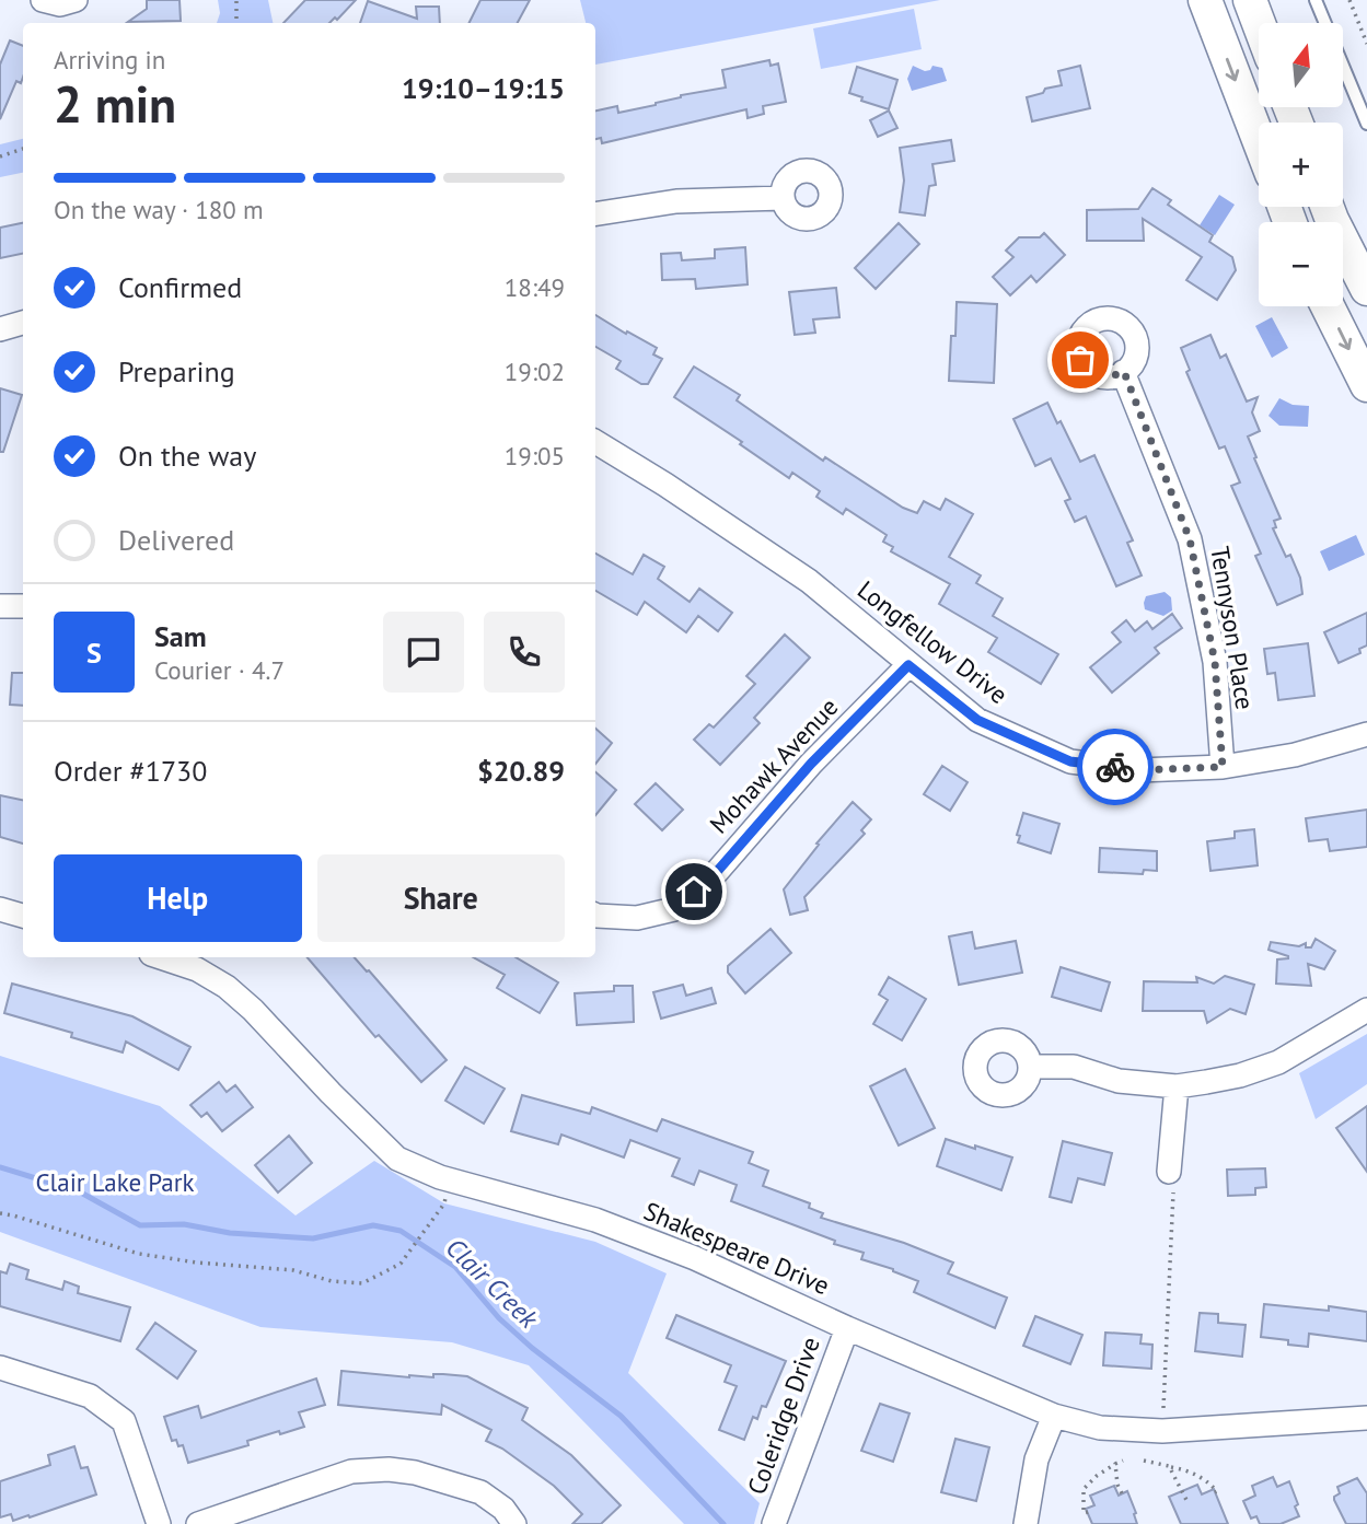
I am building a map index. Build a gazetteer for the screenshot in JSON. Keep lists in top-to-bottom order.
{
  "streets": {
    "street": [
      "Tennyson Place",
      "Longfellow Drive",
      "Mohawk Avenue",
      "Shakespeare Drive",
      "Coleridge Drive"
    ]
  },
  "crossings": [
    ["Tennyson Place", "Longfellow Drive"],
    ["Longfellow Drive", "Mohawk Avenue"],
    ["Shakespeare Drive", "Coleridge Drive"]
  ],
  "water": ["Clair Creek"],
  "parks": ["Clair Lake Park"],
  "north": "top",
  "page": {
    "map_buttons": ["+", "−"],
    "heading": ["2 min", "Arriving in", "19:10–19:15"],
    "panel": [
      "Sam",
      "Courier · 4.7",
      "Order #1730",
      "$20.89"
    ],
    "bar": "On the way · 180 m",
    "list": [
      ["Confirmed", "18:49"],
      ["Preparing", "19:02"],
      ["On the way", "19:05"],
      "Delivered"
    ],
    "round": "S",
    "buttons": ["Help", "Share"]
  }
}
